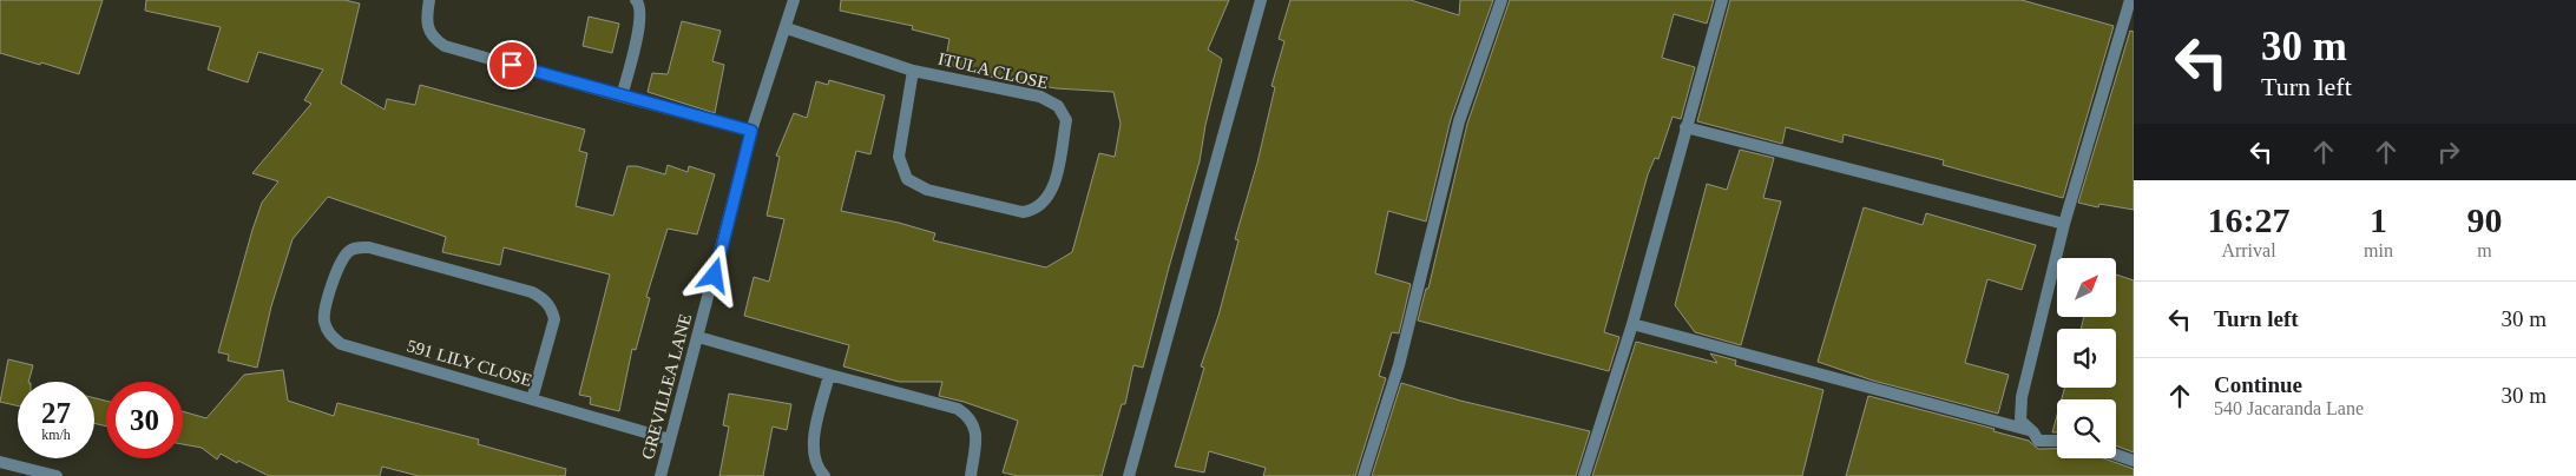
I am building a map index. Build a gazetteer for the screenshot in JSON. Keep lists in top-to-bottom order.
{
  "streets": {
    "street": ["ITULA CLOSE", "591 LILY CLOSE", "GREVILLEA LANE"]
  },
  "crossings": [
    ["591 LILY CLOSE", "GREVILLEA LANE"]
  ],
  "north": "top right",
  "page": {
    "turn": ["30 m", "Turn left"],
    "eta": [
      "16:27",
      "Arrival",
      "1",
      "min",
      "90",
      "m"
    ],
    "list": [
      {
        "name": "Turn left",
        "value": "30 m"
      },
      {
        "name": "Continue",
        "note": "540 Jacaranda Lane",
        "value": "30 m"
      }
    ],
    "speed": "27 km/h",
    "limit": "30"
  }
}
